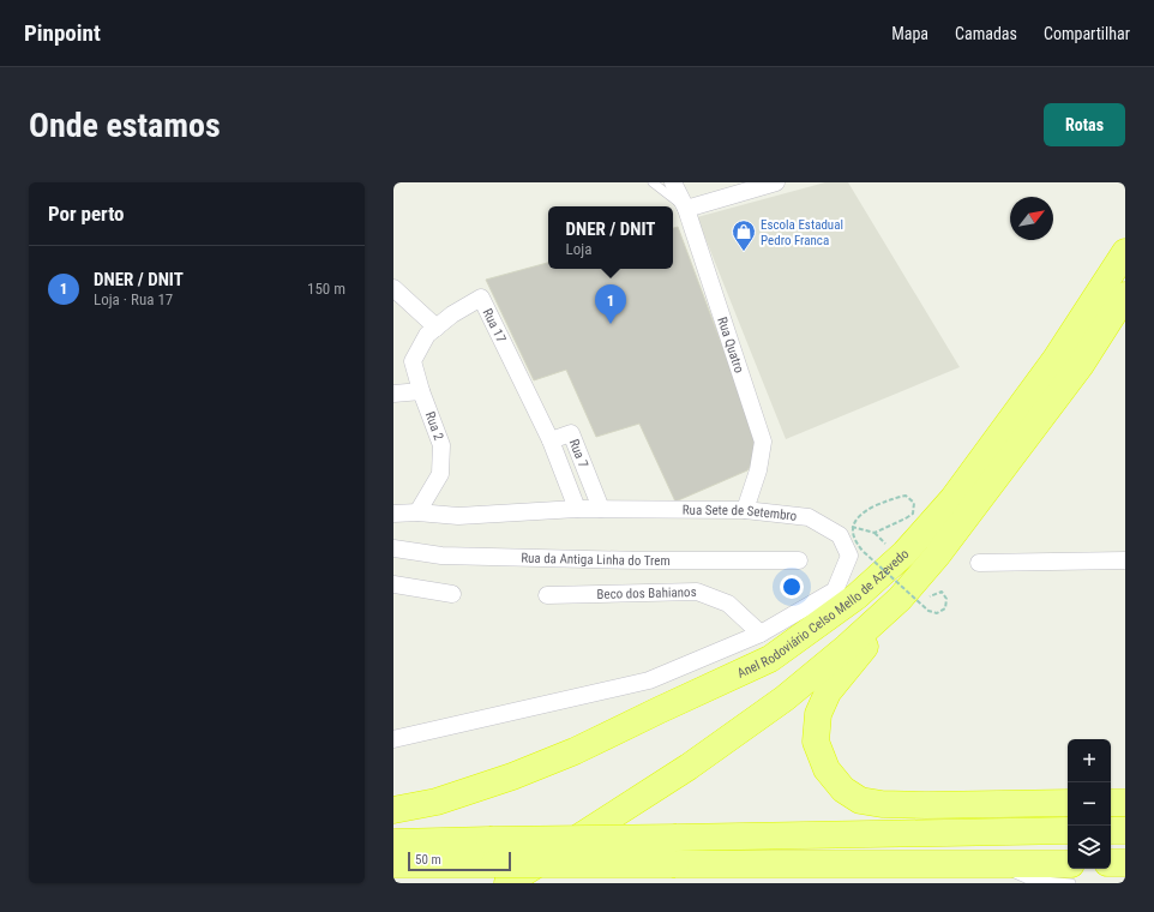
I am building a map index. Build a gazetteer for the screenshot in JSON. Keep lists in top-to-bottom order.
{
  "streets": {
    "highway": ["Anel Rodoviário Celso Mello de Azevedo"],
    "street": [
      "Rua 17",
      "Rua Quatro",
      "Rua 2",
      "Rua 7",
      "Rua Sete de Setembro",
      "Rua da Antiga Linha do Trem",
      "Beco dos Bahianos"
    ]
  },
  "crossings": [
    ["Rua 17", "Rua 2"],
    ["Rua 17", "Rua 7"],
    ["Rua Quatro", "Rua Sete de Setembro"],
    ["Rua 2", "Rua Sete de Setembro"],
    ["Rua 7", "Rua Sete de Setembro"],
    ["Rua Sete de Setembro", "Beco dos Bahianos"]
  ],
  "places": {
    "shop": ["Escola Estadual Pedro Franca"]
  },
  "scale_bar": "50 m",
  "north": "top right",
  "page": {
    "header": "Pinpoint",
    "nav": ["Mapa", "Camadas", "Compartilhar"],
    "buttons": "Rotas",
    "title": "Onde estamos",
    "heading": "Por perto",
    "popup": ["DNER / DNIT", "Loja"],
    "list": [
      {
        "mark": "1",
        "name": "DNER / DNIT",
        "note": "Loja · Rua 17",
        "value": "150 m"
      }
    ],
    "pins": "1",
    "map_buttons": ["+", "−"],
    "scale": "50 m"
  }
}
